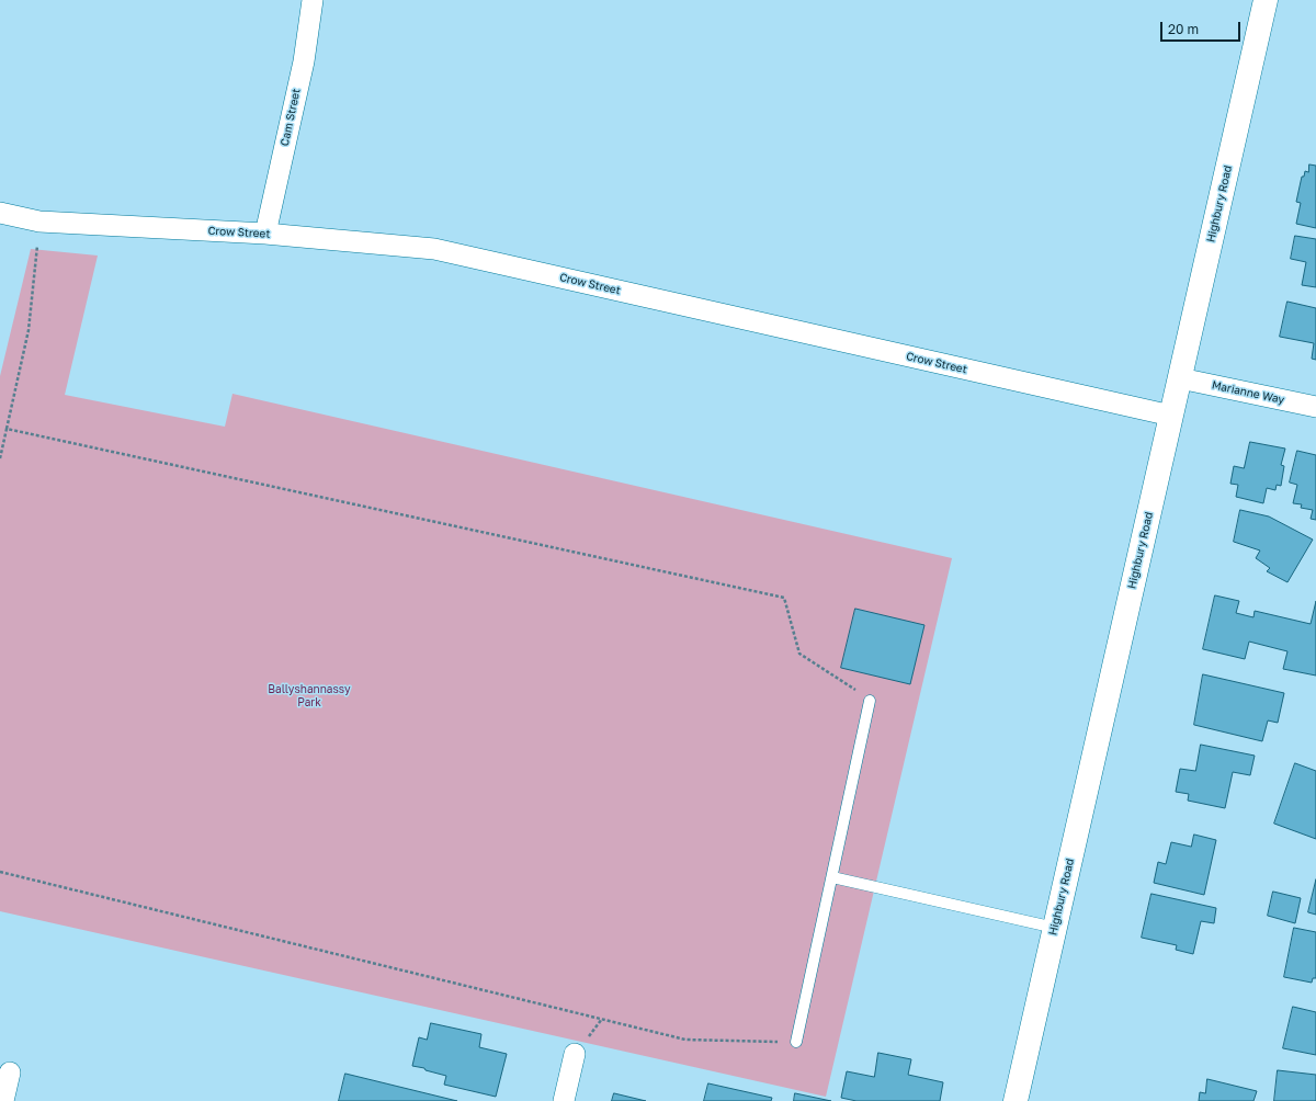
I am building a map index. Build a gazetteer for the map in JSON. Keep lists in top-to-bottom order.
{
  "streets": {
    "main road": ["Highbury Road"],
    "street": ["Cam Street", "Crow Street", "Marianne Way"]
  },
  "crossings": [
    ["Cam Street", "Crow Street"],
    ["Highbury Road", "Crow Street"],
    ["Highbury Road", "Marianne Way"]
  ],
  "parks": ["Ballyshannassy Park"],
  "scale_bar": "20 m"
}
